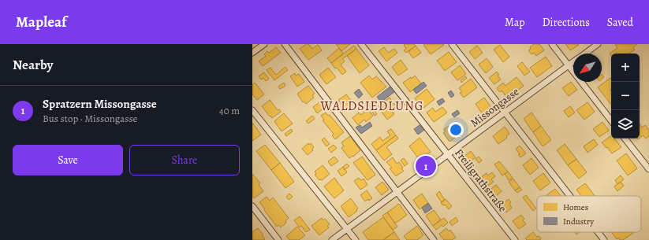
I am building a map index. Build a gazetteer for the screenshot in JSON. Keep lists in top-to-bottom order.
{
  "streets": {
    "street": ["Missongasse", "Freiligrathstraße"]
  },
  "crossings": [
    ["Missongasse", "Freiligrathstraße"]
  ],
  "districts": ["WALDSIEDLUNG"],
  "legend": ["Homes", "Industry"],
  "north": "bottom left",
  "page": {
    "header": "Mapleaf",
    "nav": ["Map", "Directions", "Saved"],
    "heading": "Nearby",
    "map_buttons": ["+", "−"],
    "list": [
      {
        "mark": "1",
        "name": "Spratzern Missongasse",
        "note": "Bus stop · Missongasse",
        "value": "40 m"
      }
    ],
    "buttons": ["Save", "Share"],
    "pins": "1"
  }
}
